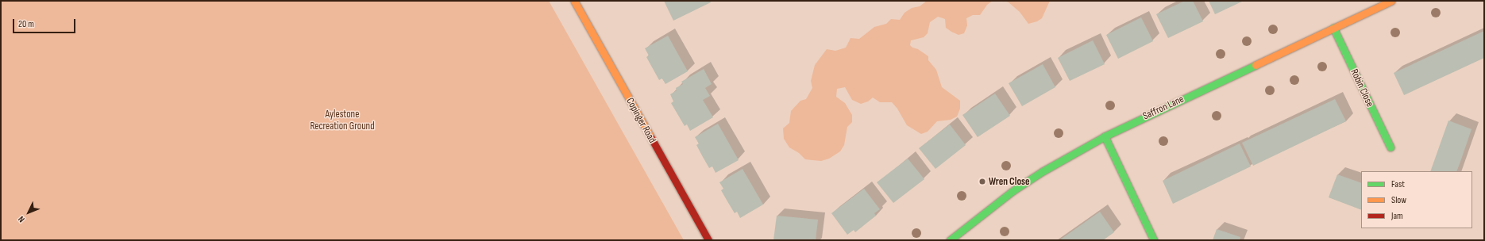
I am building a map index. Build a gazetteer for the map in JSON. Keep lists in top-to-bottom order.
{
  "streets": {
    "street": ["Robin Close", "Saffron Lane", "Copinger Road"]
  },
  "crossings": [
    ["Robin Close", "Saffron Lane"]
  ],
  "parks": ["Aylestone Recreation Ground"],
  "places": ["Wren Close"],
  "legend": ["Fast", "Slow", "Jam"],
  "scale_bar": "20 m",
  "north": "bottom left"
}
